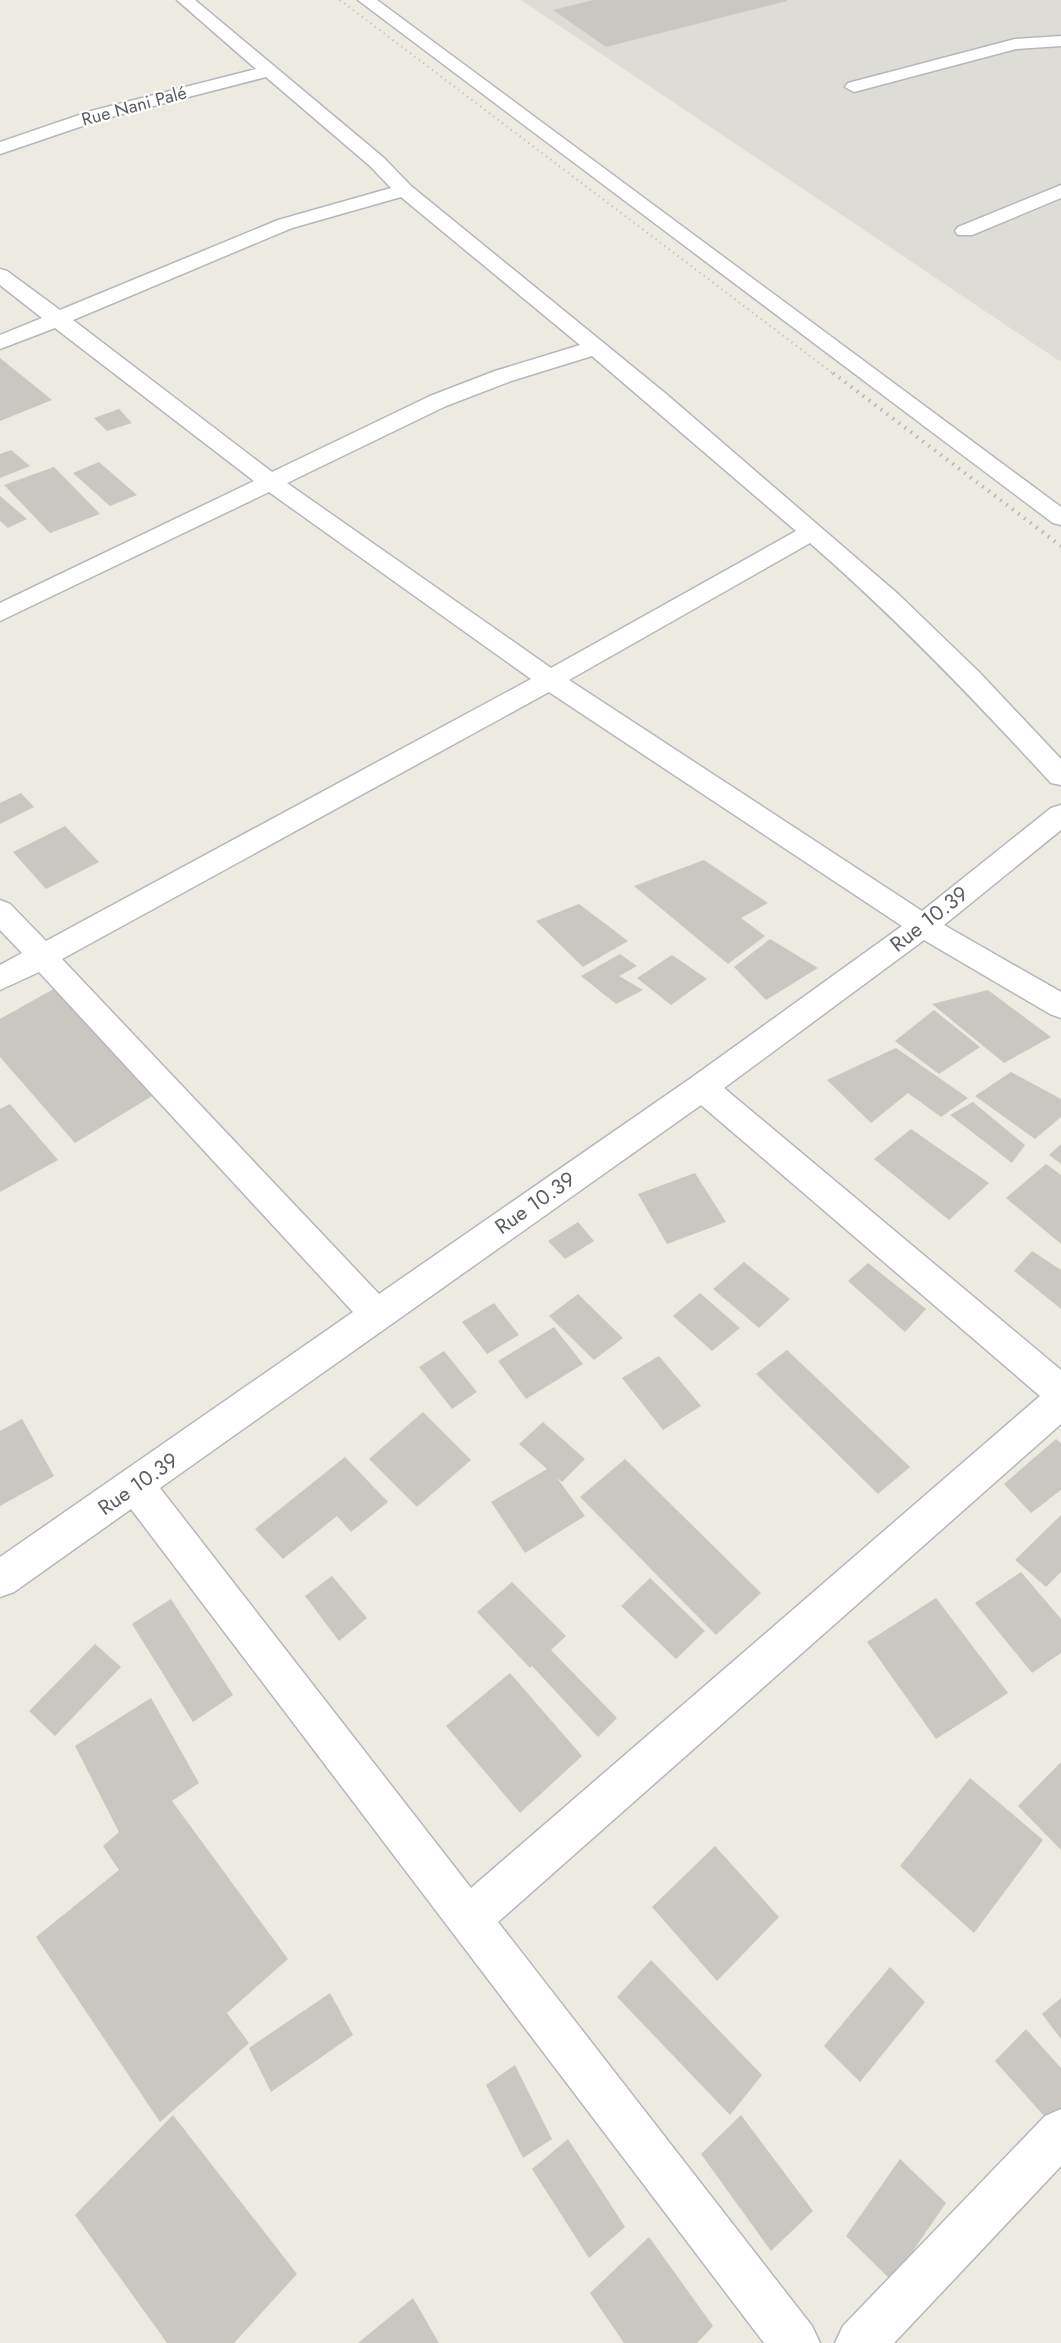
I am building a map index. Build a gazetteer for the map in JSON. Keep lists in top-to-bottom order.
{
  "streets": {
    "street": ["Rue Nani Palé", "Rue 10.39"]
  }
}
